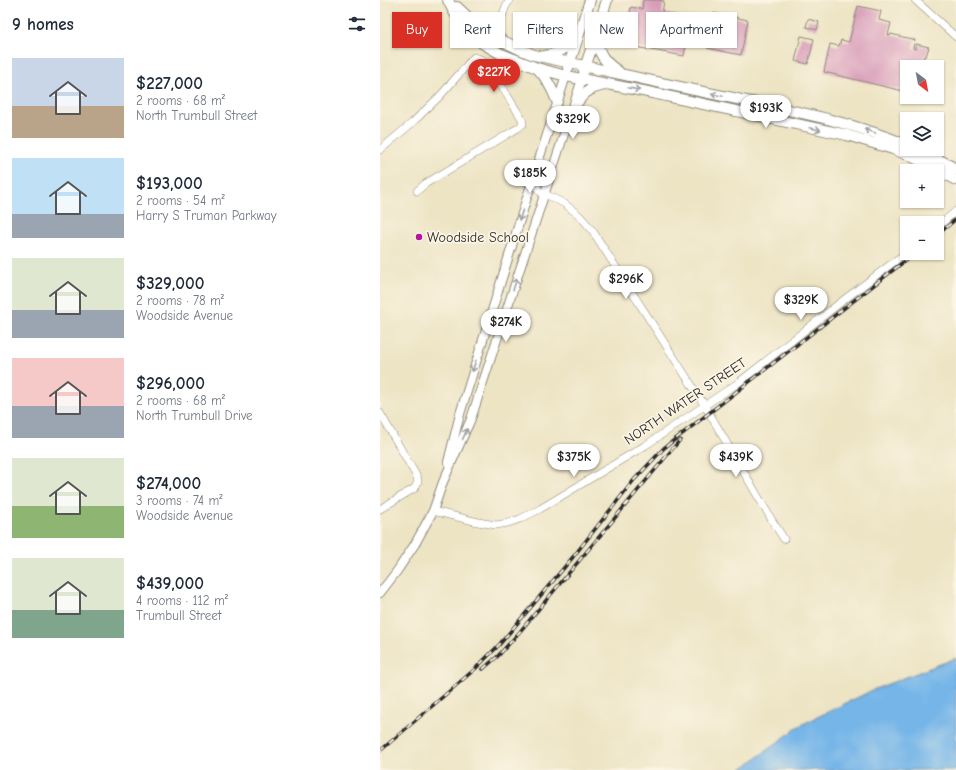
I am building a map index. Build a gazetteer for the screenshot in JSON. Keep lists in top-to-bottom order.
{
  "streets": {
    "street": ["NORTH WATER STREET"]
  },
  "places": ["Woodside School"],
  "north": "bottom right",
  "page": {
    "heading": "9 homes",
    "chip": [
      "Buy",
      "Rent",
      "Filters",
      "New",
      "Apartment"
    ],
    "list": [
      {
        "name": "$227,000",
        "note": "2 rooms · 68 m² · North Trumbull Street"
      },
      {
        "name": "$193,000",
        "note": "2 rooms · 54 m² · Harry S Truman Parkway"
      },
      {
        "name": "$329,000",
        "note": "2 rooms · 78 m² · Woodside Avenue"
      },
      {
        "name": "$296,000",
        "note": "2 rooms · 68 m² · North Trumbull Drive"
      },
      {
        "name": "$274,000",
        "note": "3 rooms · 74 m² · Woodside Avenue"
      },
      {
        "name": "$439,000",
        "note": "4 rooms · 112 m² · Trumbull Street"
      }
    ],
    "price": [
      "$227K",
      "$193K",
      "$329K",
      "$185K",
      "$296K",
      "$329K",
      "$274K",
      "$375K",
      "$439K"
    ],
    "map_buttons": ["+", "−"]
  }
}
